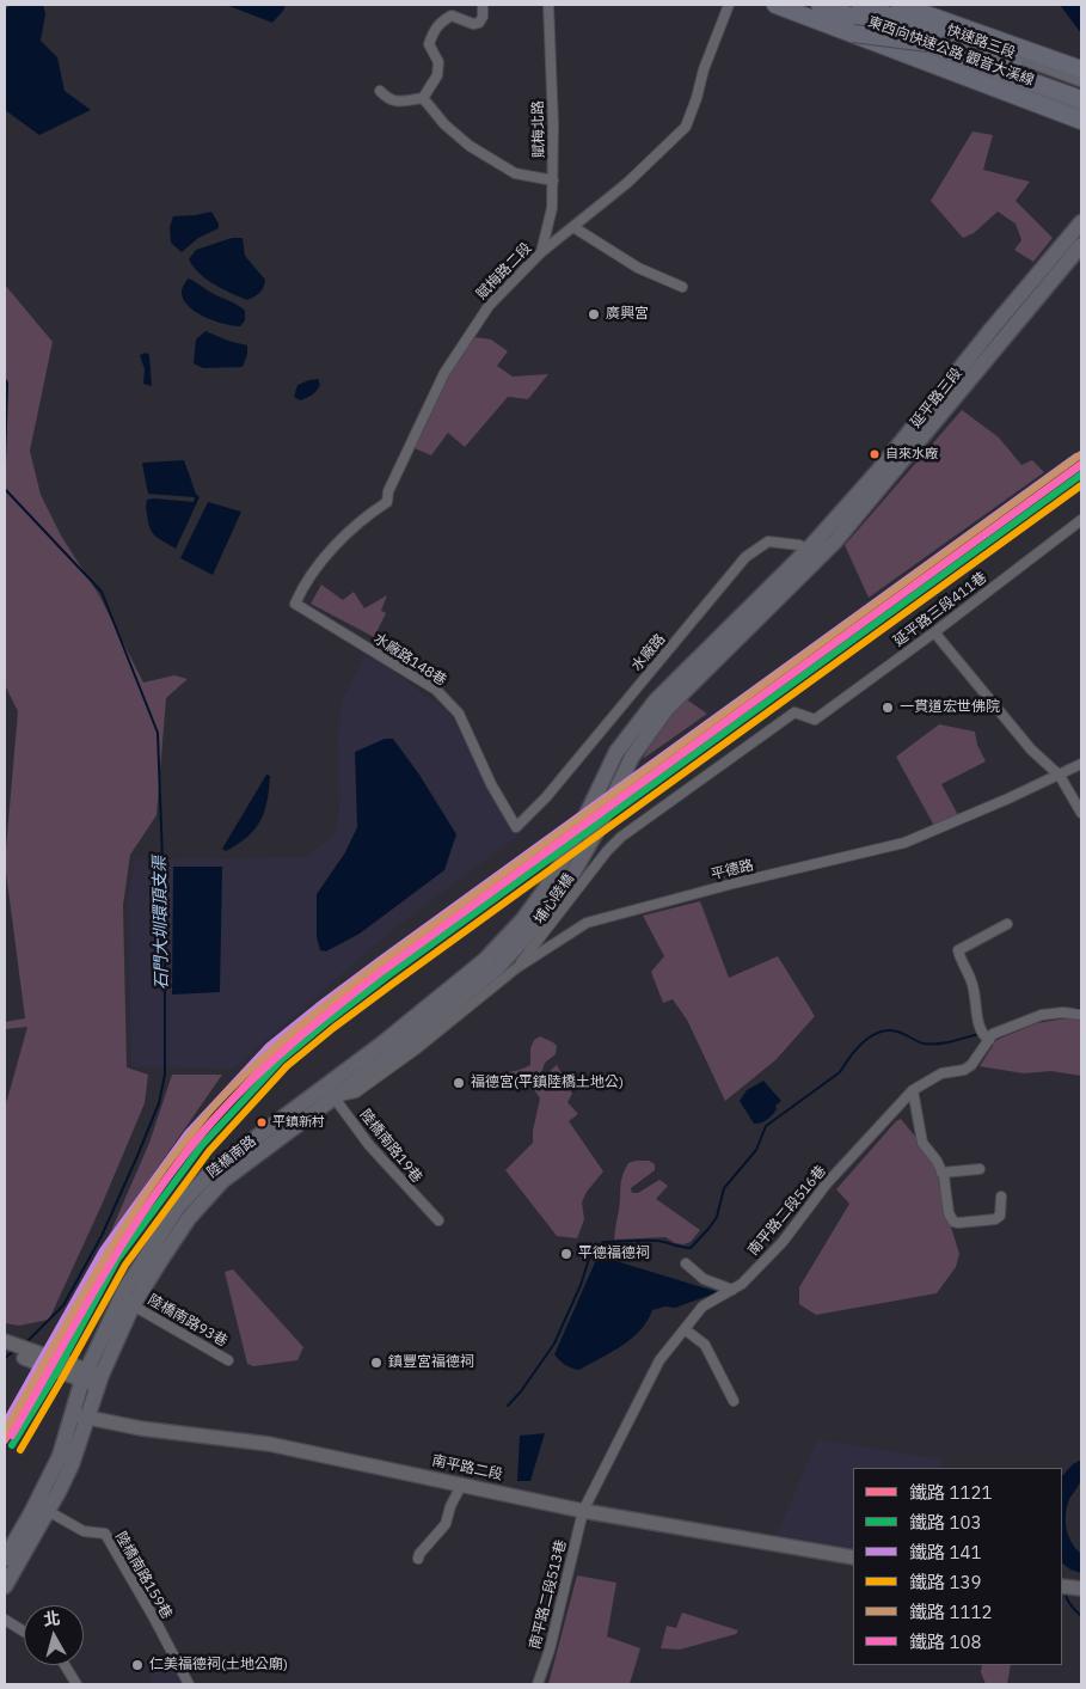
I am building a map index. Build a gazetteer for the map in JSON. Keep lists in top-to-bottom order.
{
  "streets": {
    "highway": ["東西向快速公路 觀音大溪線"],
    "main road": [
      "快速路三段",
      "延平路三段",
      "埔心陸橋",
      "陸橋南路"
    ],
    "street": [
      "賦梅北路",
      "賦梅路二段",
      "延平路三段411巷",
      "水廠路",
      "水廠路148巷",
      "平德路",
      "陸橋南路19巷",
      "南平路二段516巷",
      "陸橋南路93巷",
      "南平路二段",
      "陸橋南路159巷",
      "南平路二段513巷"
    ]
  },
  "crossings": [
    ["賦梅北路", "賦梅路二段"],
    ["賦梅路二段", "水廠路148巷"],
    ["延平路三段", "水廠路"],
    ["延平路三段", "埔心陸橋"],
    ["延平路三段411巷", "平德路"],
    ["水廠路", "水廠路148巷"],
    ["平德路", "陸橋南路"],
    ["埔心陸橋", "陸橋南路"],
    ["陸橋南路19巷", "陸橋南路"],
    ["陸橋南路", "陸橋南路93巷"],
    ["陸橋南路", "南平路二段"],
    ["陸橋南路", "陸橋南路159巷"],
    ["南平路二段516巷", "南平路二段"],
    ["南平路二段516巷", "南平路二段513巷"],
    ["南平路二段", "南平路二段513巷"]
  ],
  "water": ["石門大圳環頂支渠"],
  "places": [
    "廣興宮",
    "自來水廠",
    "一貫道宏世佛院",
    "福德宮(平鎮陸橋土地公)",
    "平鎮新村",
    "平德福德祠",
    "鎮豐宮福德祠",
    "仁美福德祠(土地公廟)"
  ],
  "lines": [
    "rail line 1112",
    "rail line 141",
    "rail line 1121",
    "rail line 108",
    "rail line 103",
    "rail line 139"
  ],
  "legend": [
    "鐵路 1121",
    "鐵路 103",
    "鐵路 141",
    "鐵路 139",
    "鐵路 1112",
    "鐵路 108"
  ],
  "north": "top"
}
